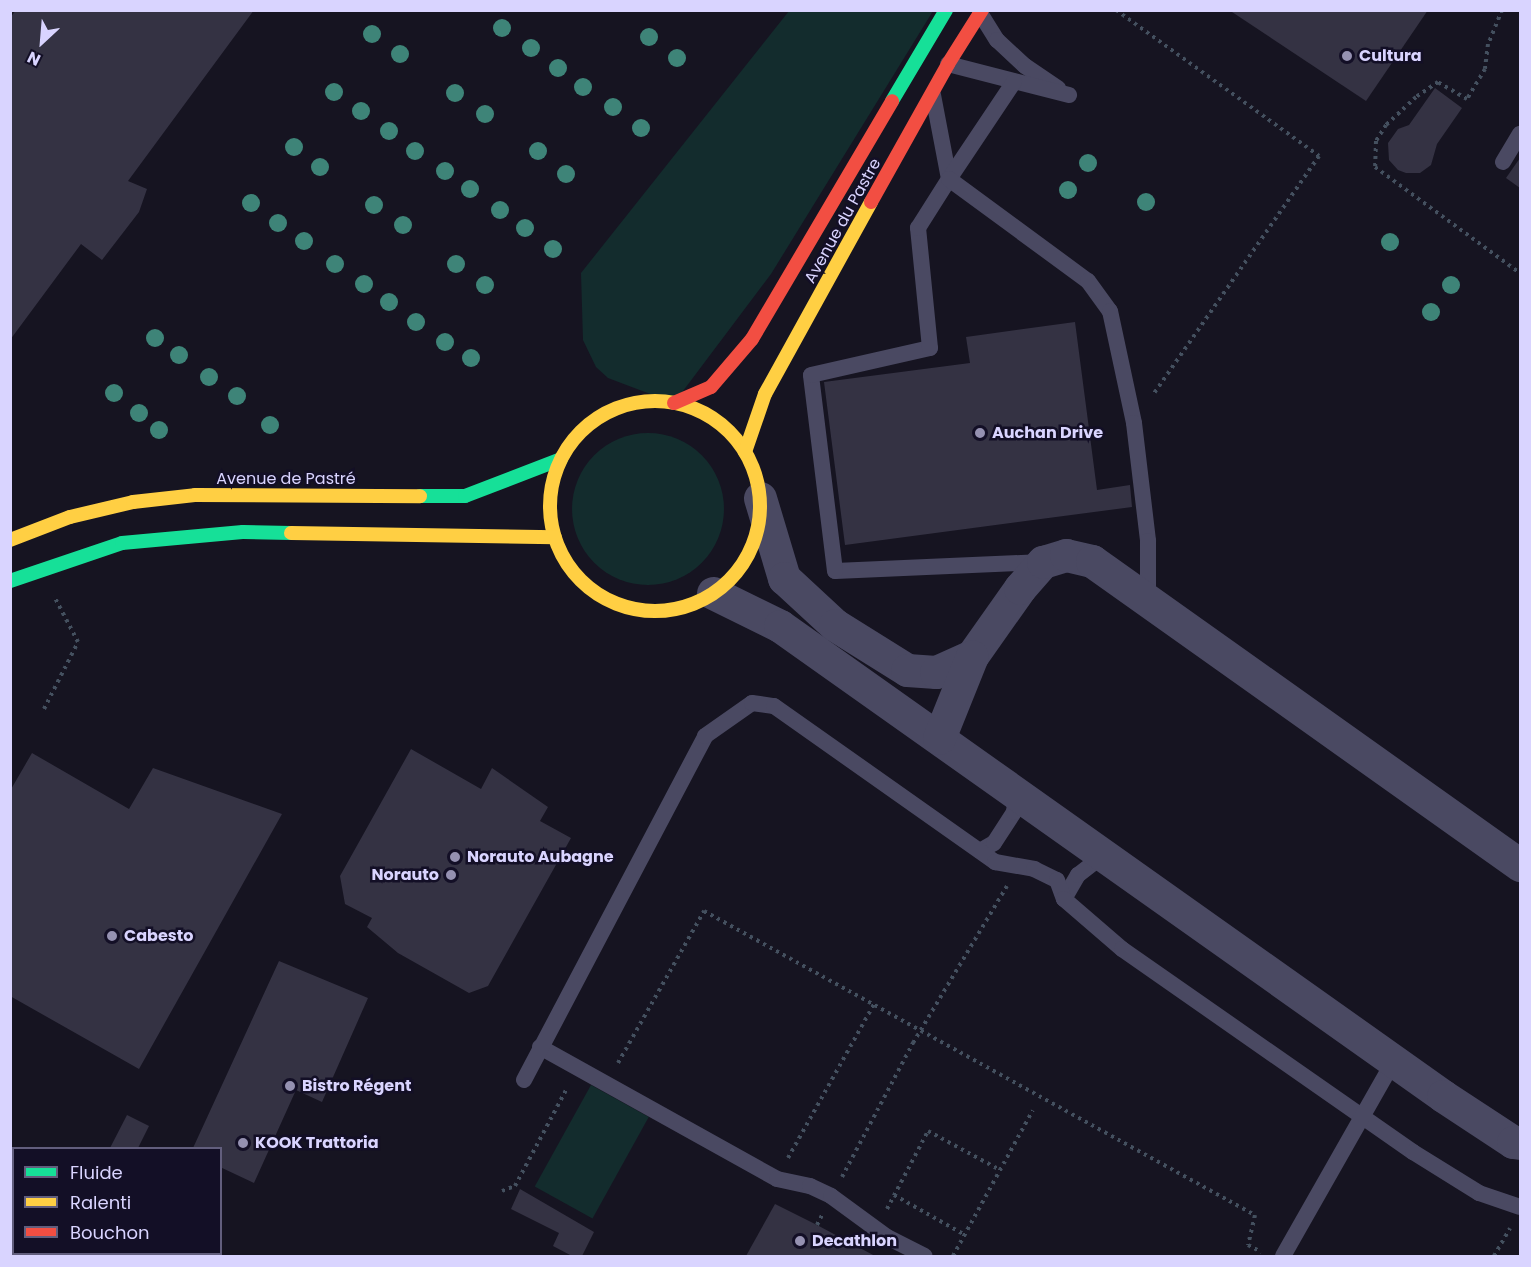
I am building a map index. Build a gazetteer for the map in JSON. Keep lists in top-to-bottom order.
{
  "streets": {
    "street": ["Avenue du Pastre", "Avenue de Pastré"]
  },
  "crossings": [
    ["Avenue du Pastre", "Avenue de Pastré"]
  ],
  "places": [
    "Cultura",
    "Auchan Drive",
    "Norauto Aubagne",
    "Norauto",
    "Cabesto",
    "Bistro Régent",
    "KOOK Trattoria",
    "Decathlon"
  ],
  "legend": ["Fluide", "Ralenti", "Bouchon"],
  "north": "bottom left"
}
